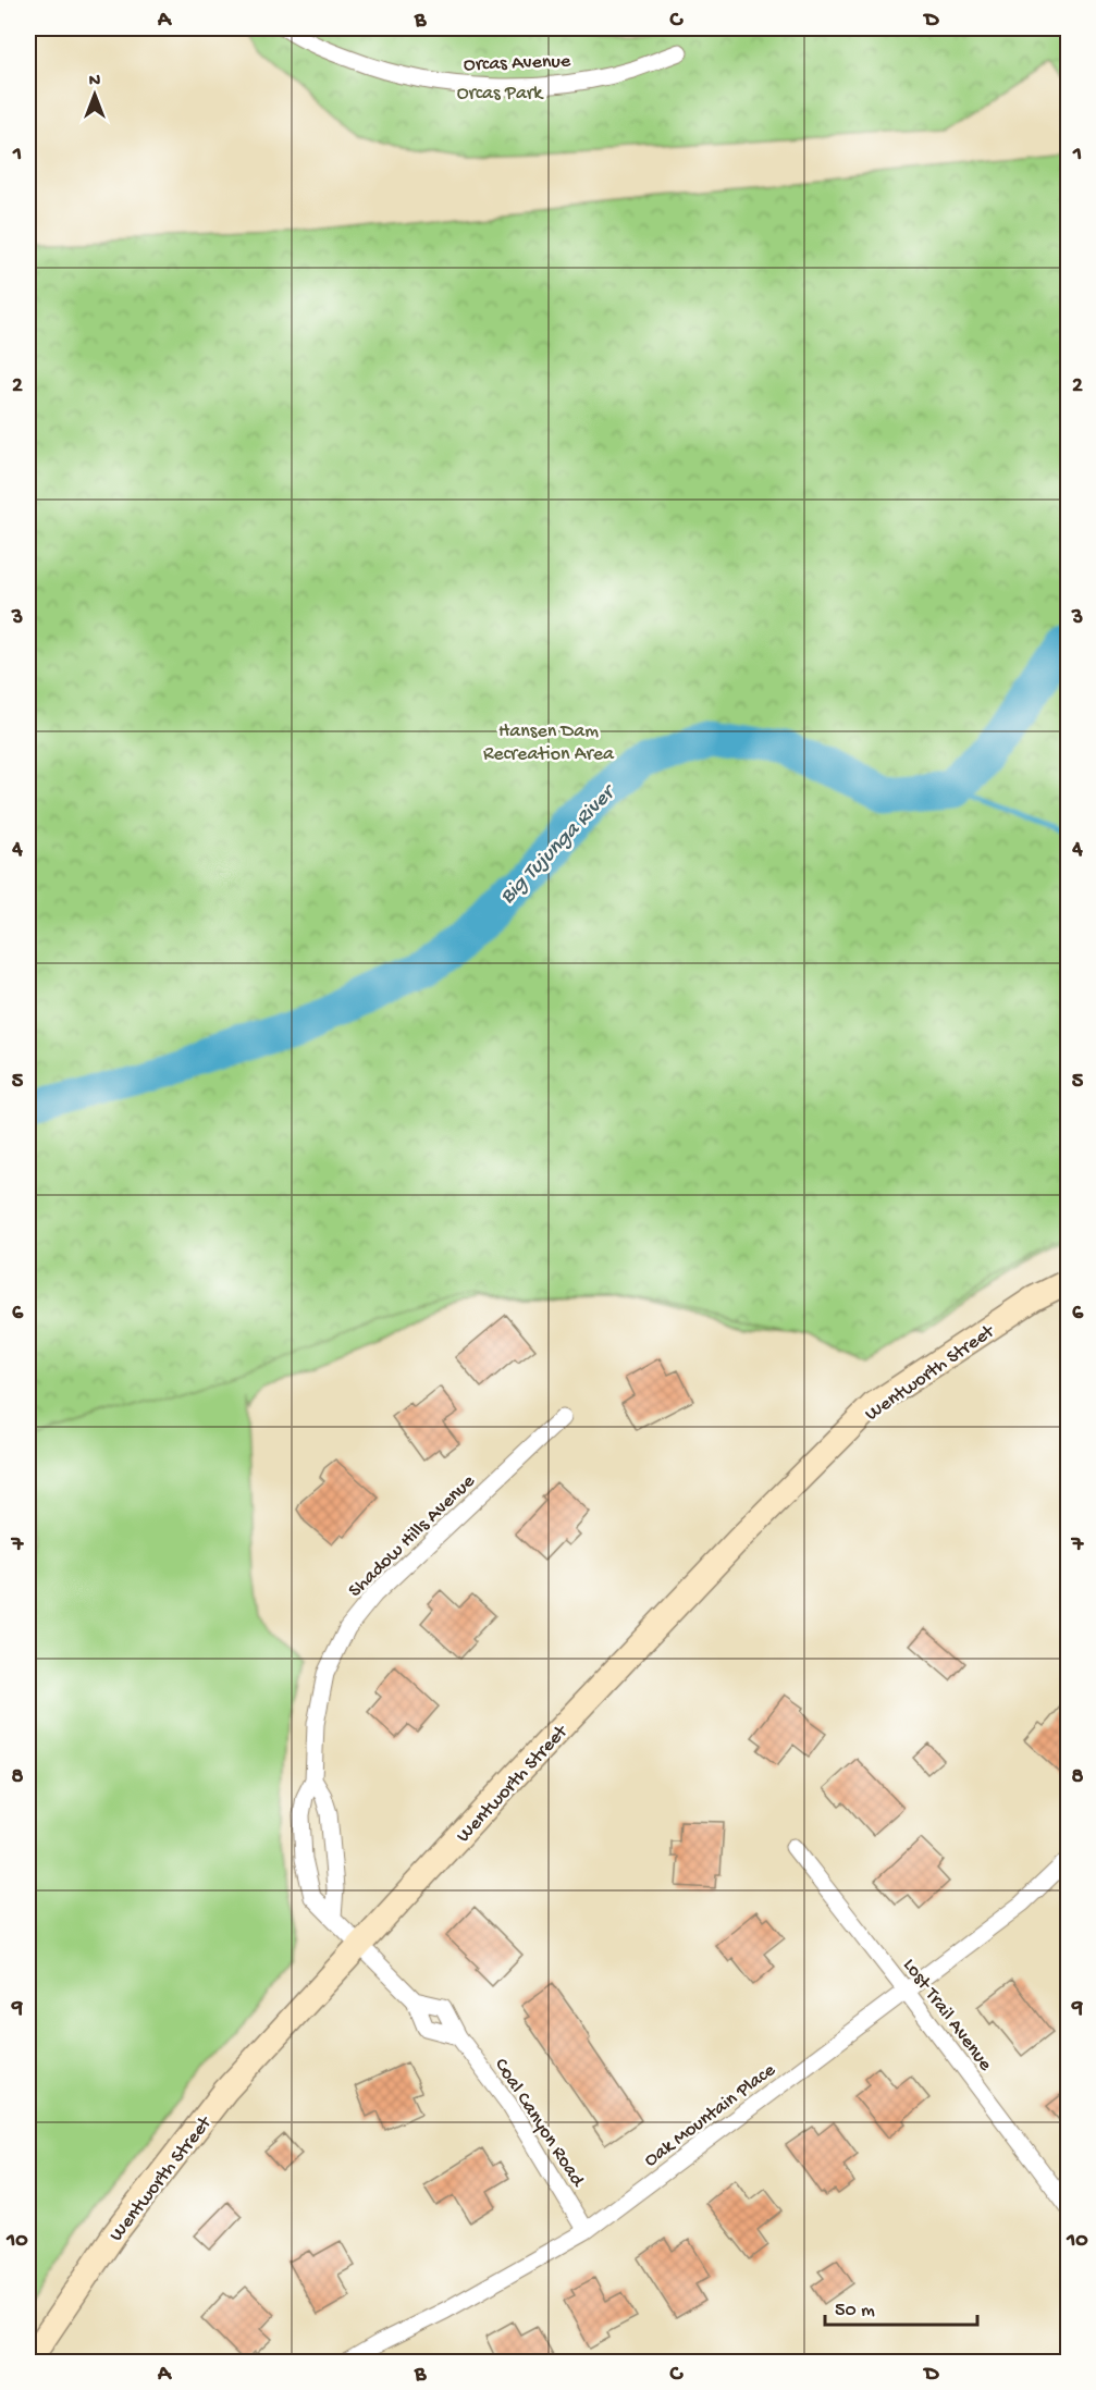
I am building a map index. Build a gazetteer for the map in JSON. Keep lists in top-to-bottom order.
{
  "streets": {
    "main road": ["Wentworth Street"],
    "street": [
      "Orcas Avenue",
      "Shadow Hills Avenue",
      "Lost Trail Avenue",
      "Oak Mountain Place",
      "Coal Canyon Road"
    ]
  },
  "crossings": [
    ["Wentworth Street", "Shadow Hills Avenue"],
    ["Wentworth Street", "Coal Canyon Road"],
    ["Shadow Hills Avenue", "Coal Canyon Road"],
    ["Lost Trail Avenue", "Oak Mountain Place"],
    ["Oak Mountain Place", "Coal Canyon Road"]
  ],
  "water": ["Big Tujunga River"],
  "parks": ["Orcas Park", "Hansen Dam Recreation Area"],
  "scale_bar": "50 m",
  "north": "top",
  "grid": {
    "columns": [
      "A",
      "B",
      "C",
      "D"
    ],
    "rows": [
      "1",
      "2",
      "3",
      "4",
      "5",
      "6",
      "7",
      "8",
      "9",
      "10"
    ]
  }
}
